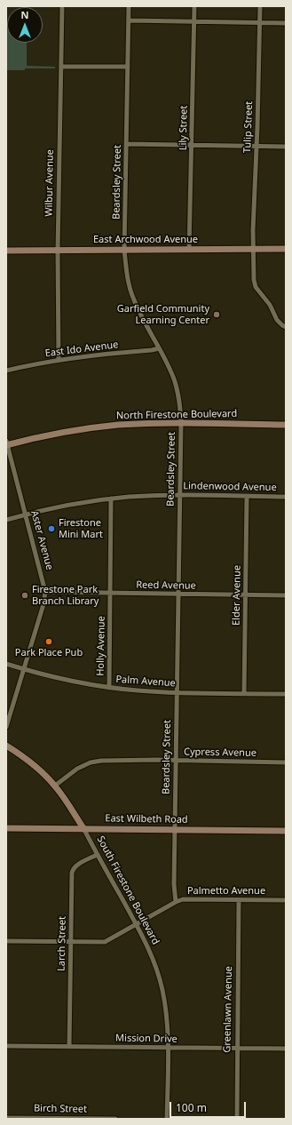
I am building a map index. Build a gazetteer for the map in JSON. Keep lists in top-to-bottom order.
{
  "streets": {
    "main road": [
      "East Archwood Avenue",
      "North Firestone Boulevard",
      "East Wilbeth Road",
      "South Firestone Boulevard"
    ],
    "street": [
      "Tulip Street",
      "Lily Street",
      "Beardsley Street",
      "Wilbur Avenue",
      "East Ido Avenue",
      "Lindenwood Avenue",
      "Aster Avenue",
      "Reed Avenue",
      "Elder Avenue",
      "Holly Avenue",
      "Palm Avenue",
      "Cypress Avenue",
      "Palmetto Avenue",
      "Larch Street",
      "Greenlawn Avenue",
      "Mission Drive",
      "Birch Street"
    ]
  },
  "crossings": [
    ["Tulip Street", "East Archwood Avenue"],
    ["Lily Street", "East Archwood Avenue"],
    ["Beardsley Street", "East Archwood Avenue"],
    ["Beardsley Street", "East Ido Avenue"],
    ["Beardsley Street", "North Firestone Boulevard"],
    ["Beardsley Street", "Lindenwood Avenue"],
    ["Beardsley Street", "Reed Avenue"],
    ["Beardsley Street", "Palm Avenue"],
    ["Beardsley Street", "Cypress Avenue"],
    ["Beardsley Street", "East Wilbeth Road"],
    ["Beardsley Street", "Palmetto Avenue"],
    ["Wilbur Avenue", "East Archwood Avenue"],
    ["Wilbur Avenue", "East Ido Avenue"],
    ["North Firestone Boulevard", "Aster Avenue"],
    ["Lindenwood Avenue", "Aster Avenue"],
    ["Lindenwood Avenue", "Elder Avenue"],
    ["Lindenwood Avenue", "Holly Avenue"],
    ["Aster Avenue", "Reed Avenue"],
    ["Aster Avenue", "Palm Avenue"],
    ["Reed Avenue", "Elder Avenue"],
    ["Reed Avenue", "Holly Avenue"],
    ["Elder Avenue", "Palm Avenue"],
    ["Holly Avenue", "Palm Avenue"],
    ["Cypress Avenue", "South Firestone Boulevard"],
    ["East Wilbeth Road", "South Firestone Boulevard"],
    ["South Firestone Boulevard", "Palmetto Avenue"],
    ["South Firestone Boulevard", "Larch Street"],
    ["South Firestone Boulevard", "Mission Drive"],
    ["Palmetto Avenue", "Larch Street"],
    ["Palmetto Avenue", "Greenlawn Avenue"],
    ["Larch Street", "Mission Drive"],
    ["Greenlawn Avenue", "Mission Drive"]
  ],
  "places": [
    "Garfield Community Learning Center",
    "Firestone Mini Mart",
    "Firestone Park Branch Library",
    "Park Place Pub"
  ],
  "scale_bar": "100 m",
  "north": "top"
}
